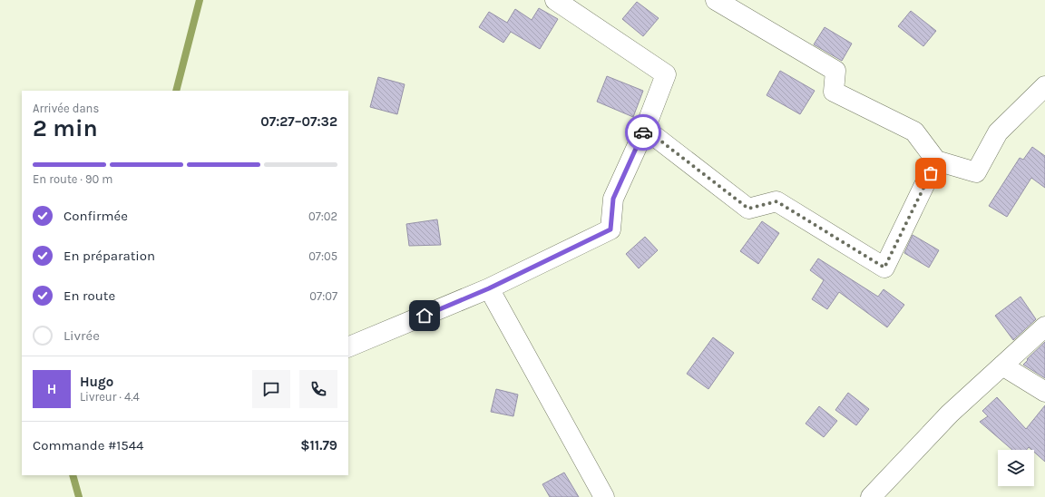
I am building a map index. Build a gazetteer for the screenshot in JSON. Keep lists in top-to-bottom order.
{
  "page": {
    "heading": ["2 min", "Arrivée dans", "07:27–07:32"],
    "panel": [
      "Hugo",
      "Livreur · 4.4",
      "Commande #1544",
      "$11.79"
    ],
    "bar": "En route · 90 m",
    "list": [
      ["Confirmée", "07:02"],
      ["En préparation", "07:05"],
      ["En route", "07:07"],
      "Livrée"
    ],
    "round": "H"
  }
}
